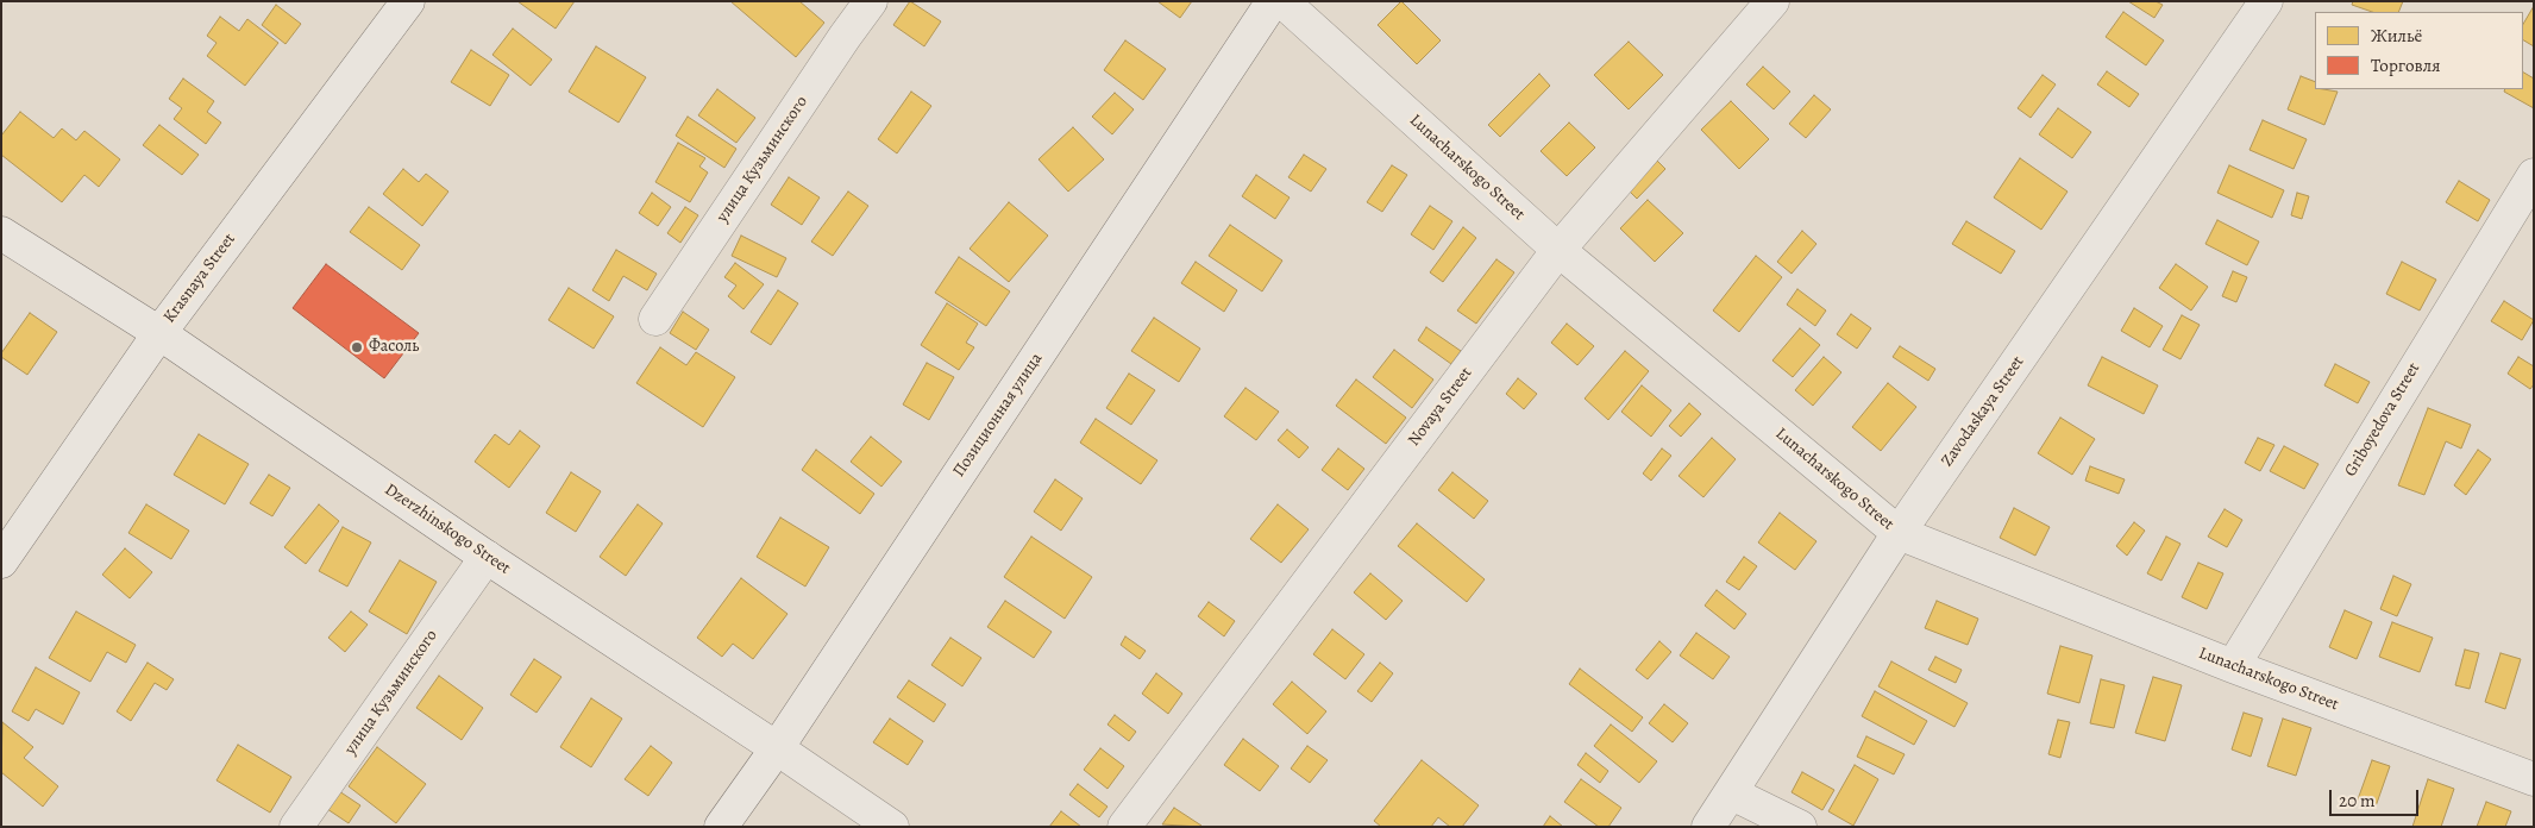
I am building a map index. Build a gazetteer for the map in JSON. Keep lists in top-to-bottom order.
{
  "streets": {
    "street": [
      "улица Кузьминского",
      "Lunacharskogo Street",
      "Krasnaya Street",
      "Novaya Street",
      "Zavodaskaya Street",
      "Позиционная улица",
      "Griboyedova Street",
      "Dzerzhinskogo Street"
    ]
  },
  "crossings": [
    ["улица Кузьминского", "Dzerzhinskogo Street"],
    ["Lunacharskogo Street", "Novaya Street"],
    ["Lunacharskogo Street", "Zavodaskaya Street"],
    ["Lunacharskogo Street", "Griboyedova Street"],
    ["Krasnaya Street", "Dzerzhinskogo Street"],
    ["Позиционная улица", "Dzerzhinskogo Street"]
  ],
  "places": ["Фасоль"],
  "legend": ["Жильё", "Торговля"],
  "scale_bar": "20 m"
}
